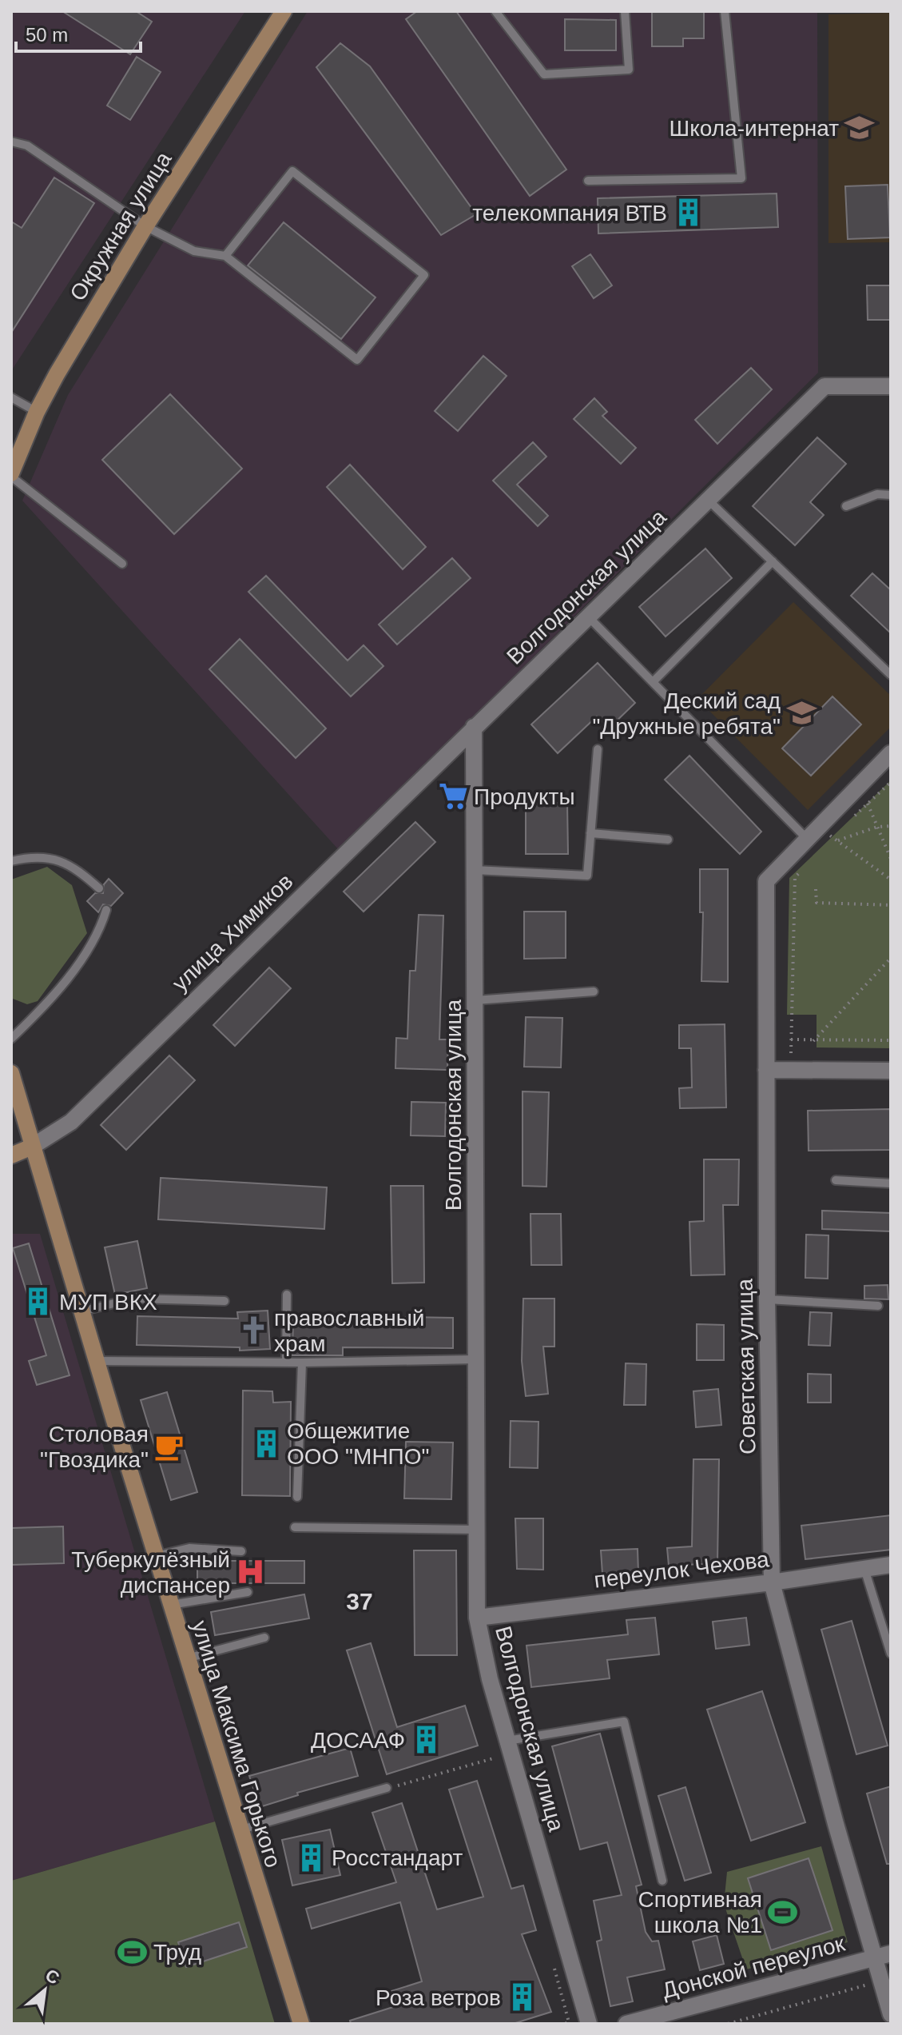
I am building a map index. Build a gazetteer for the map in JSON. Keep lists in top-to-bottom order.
{
  "streets": {
    "street": [
      "Окружная улица",
      "Волгодонская улица",
      "улица Химиков",
      "Советская улица",
      "переулок Чехова",
      "улица Максима Горького",
      "Донской переулок"
    ]
  },
  "crossings": [
    ["Волгодонская улица", "улица Химиков"],
    ["Волгодонская улица", "переулок Чехова"],
    ["улица Химиков", "улица Максима Горького"],
    ["Советская улица", "переулок Чехова"],
    ["Советская улица", "Донской переулок"]
  ],
  "districts": ["37"],
  "places": {
    "school or university": ["Школа-интернат", "Деский сад \"Дружные ребята\""],
    "building": [
      "телекомпания ВТВ",
      "МУП ВКХ",
      "Общежитие ООО \"МНПО\"",
      "ДОСААФ",
      "Росстандарт",
      "Роза ветров"
    ],
    "supermarket": ["Продукты"],
    "church": ["православный храм"],
    "cafe": ["Столовая \"Гвоздика\""],
    "hospital": ["Туберкулёзный диспансер"],
    "sports": ["Спортивная школа №1", "Труд"]
  },
  "scale_bar": "50 m",
  "north": "top right"
}
